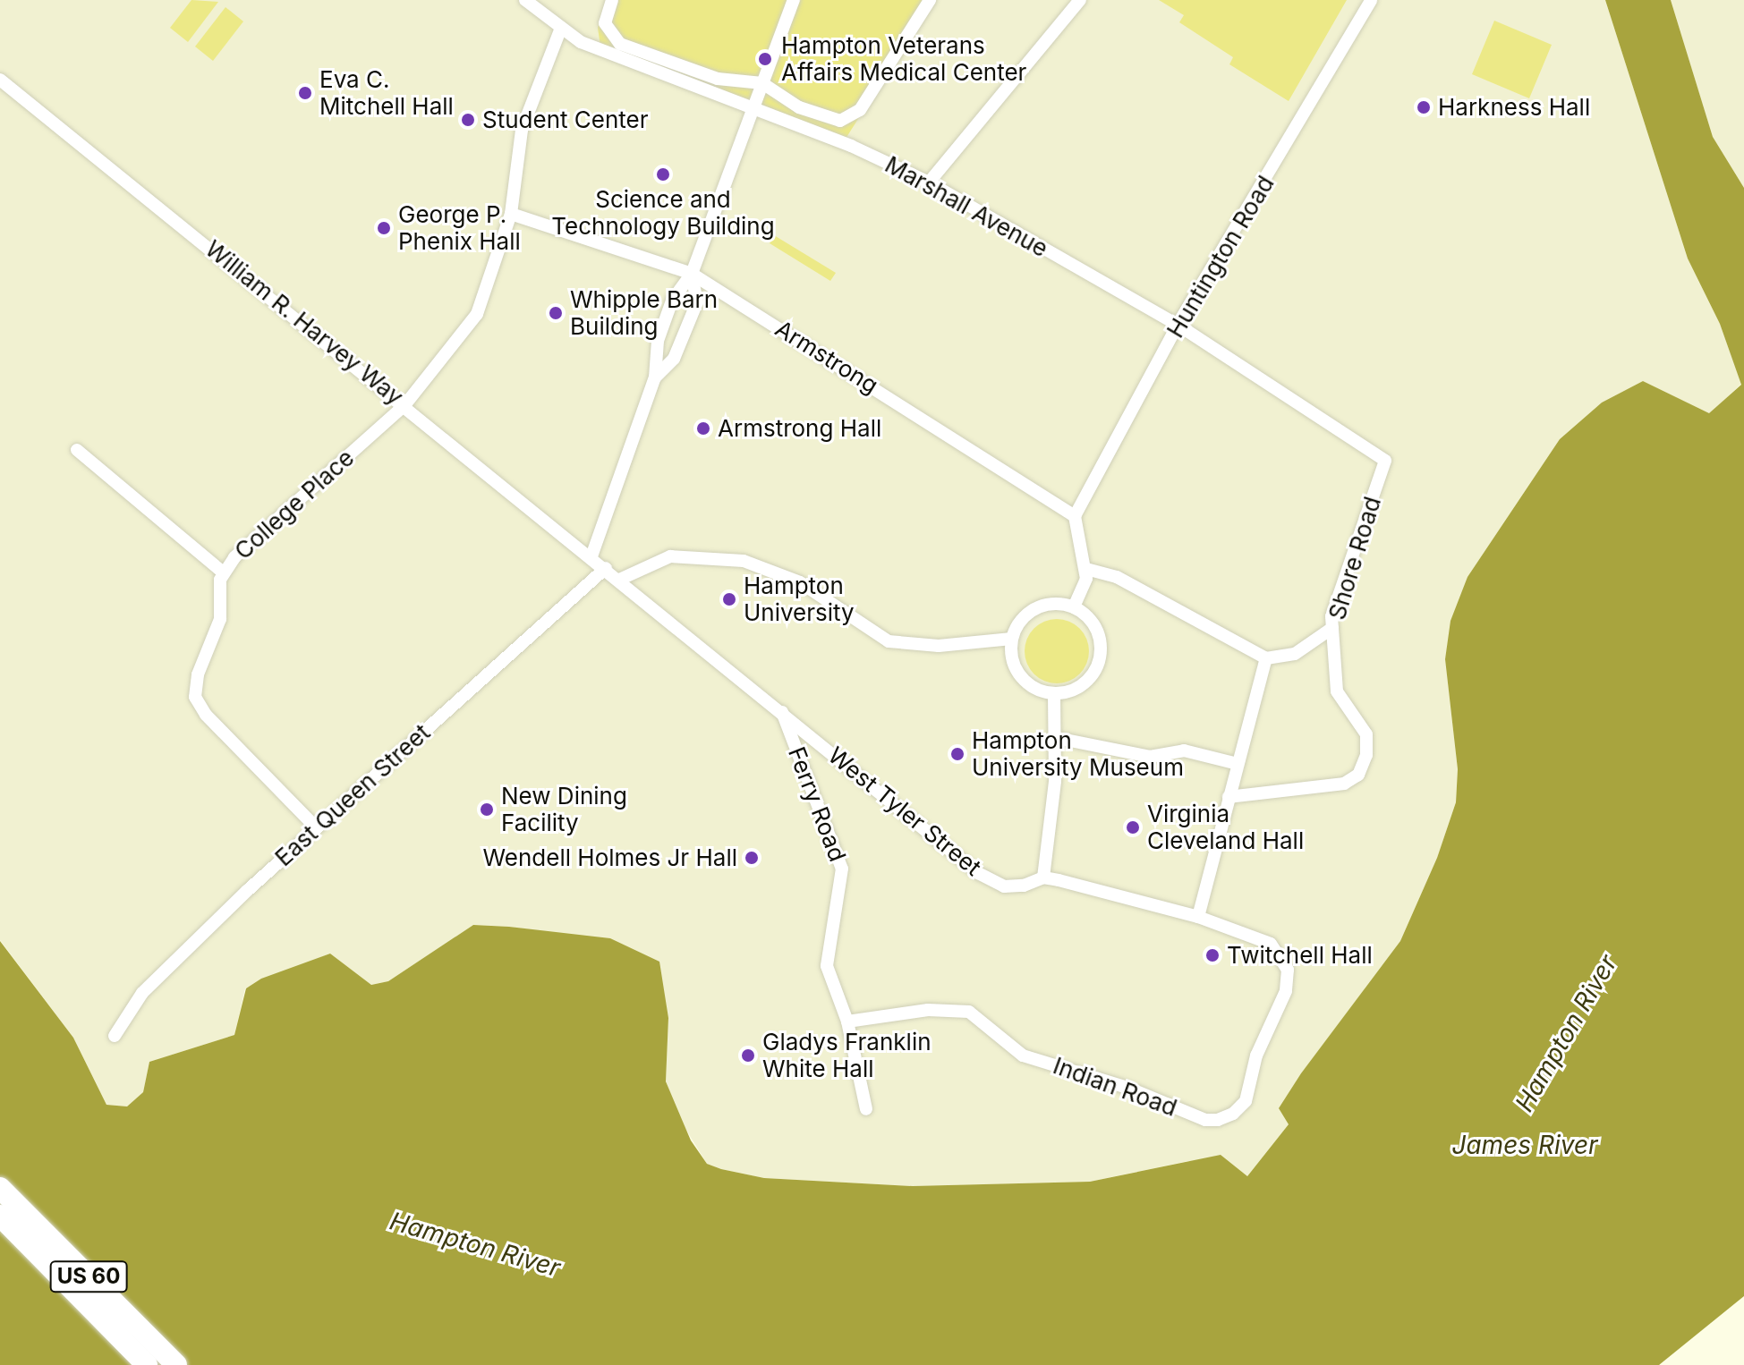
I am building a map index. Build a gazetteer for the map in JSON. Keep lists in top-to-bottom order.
{
  "streets": {
    "main road": ["US 60"],
    "street": [
      "Marshall Avenue",
      "Huntington Road",
      "William R. Harvey Way",
      "Armstrong",
      "College Place",
      "Shore Road",
      "East Queen Street",
      "Ferry Road",
      "West Tyler Street",
      "Indian Road"
    ]
  },
  "crossings": [
    ["Marshall Avenue", "Huntington Road"],
    ["Marshall Avenue", "College Place"],
    ["Marshall Avenue", "Shore Road"],
    ["Huntington Road", "Armstrong"],
    ["William R. Harvey Way", "College Place"],
    ["William R. Harvey Way", "East Queen Street"],
    ["William R. Harvey Way", "West Tyler Street"],
    ["Armstrong", "College Place"],
    ["College Place", "East Queen Street"],
    ["East Queen Street", "West Tyler Street"],
    ["Ferry Road", "West Tyler Street"],
    ["Ferry Road", "Indian Road"],
    ["West Tyler Street", "Indian Road"]
  ],
  "water": ["Hampton River", "James River"],
  "places": [
    "Hampton Veterans Affairs Medical Center",
    "Eva C. Mitchell Hall",
    "Harkness Hall",
    "Student Center",
    "Science and Technology Building",
    "George P. Phenix Hall",
    "Whipple Barn Building",
    "Armstrong Hall",
    "Hampton University",
    "Hampton University Museum",
    "New Dining Facility",
    "Virginia Cleveland Hall",
    "Wendell Holmes Jr Hall",
    "Twitchell Hall",
    "Gladys Franklin White Hall"
  ]
}
